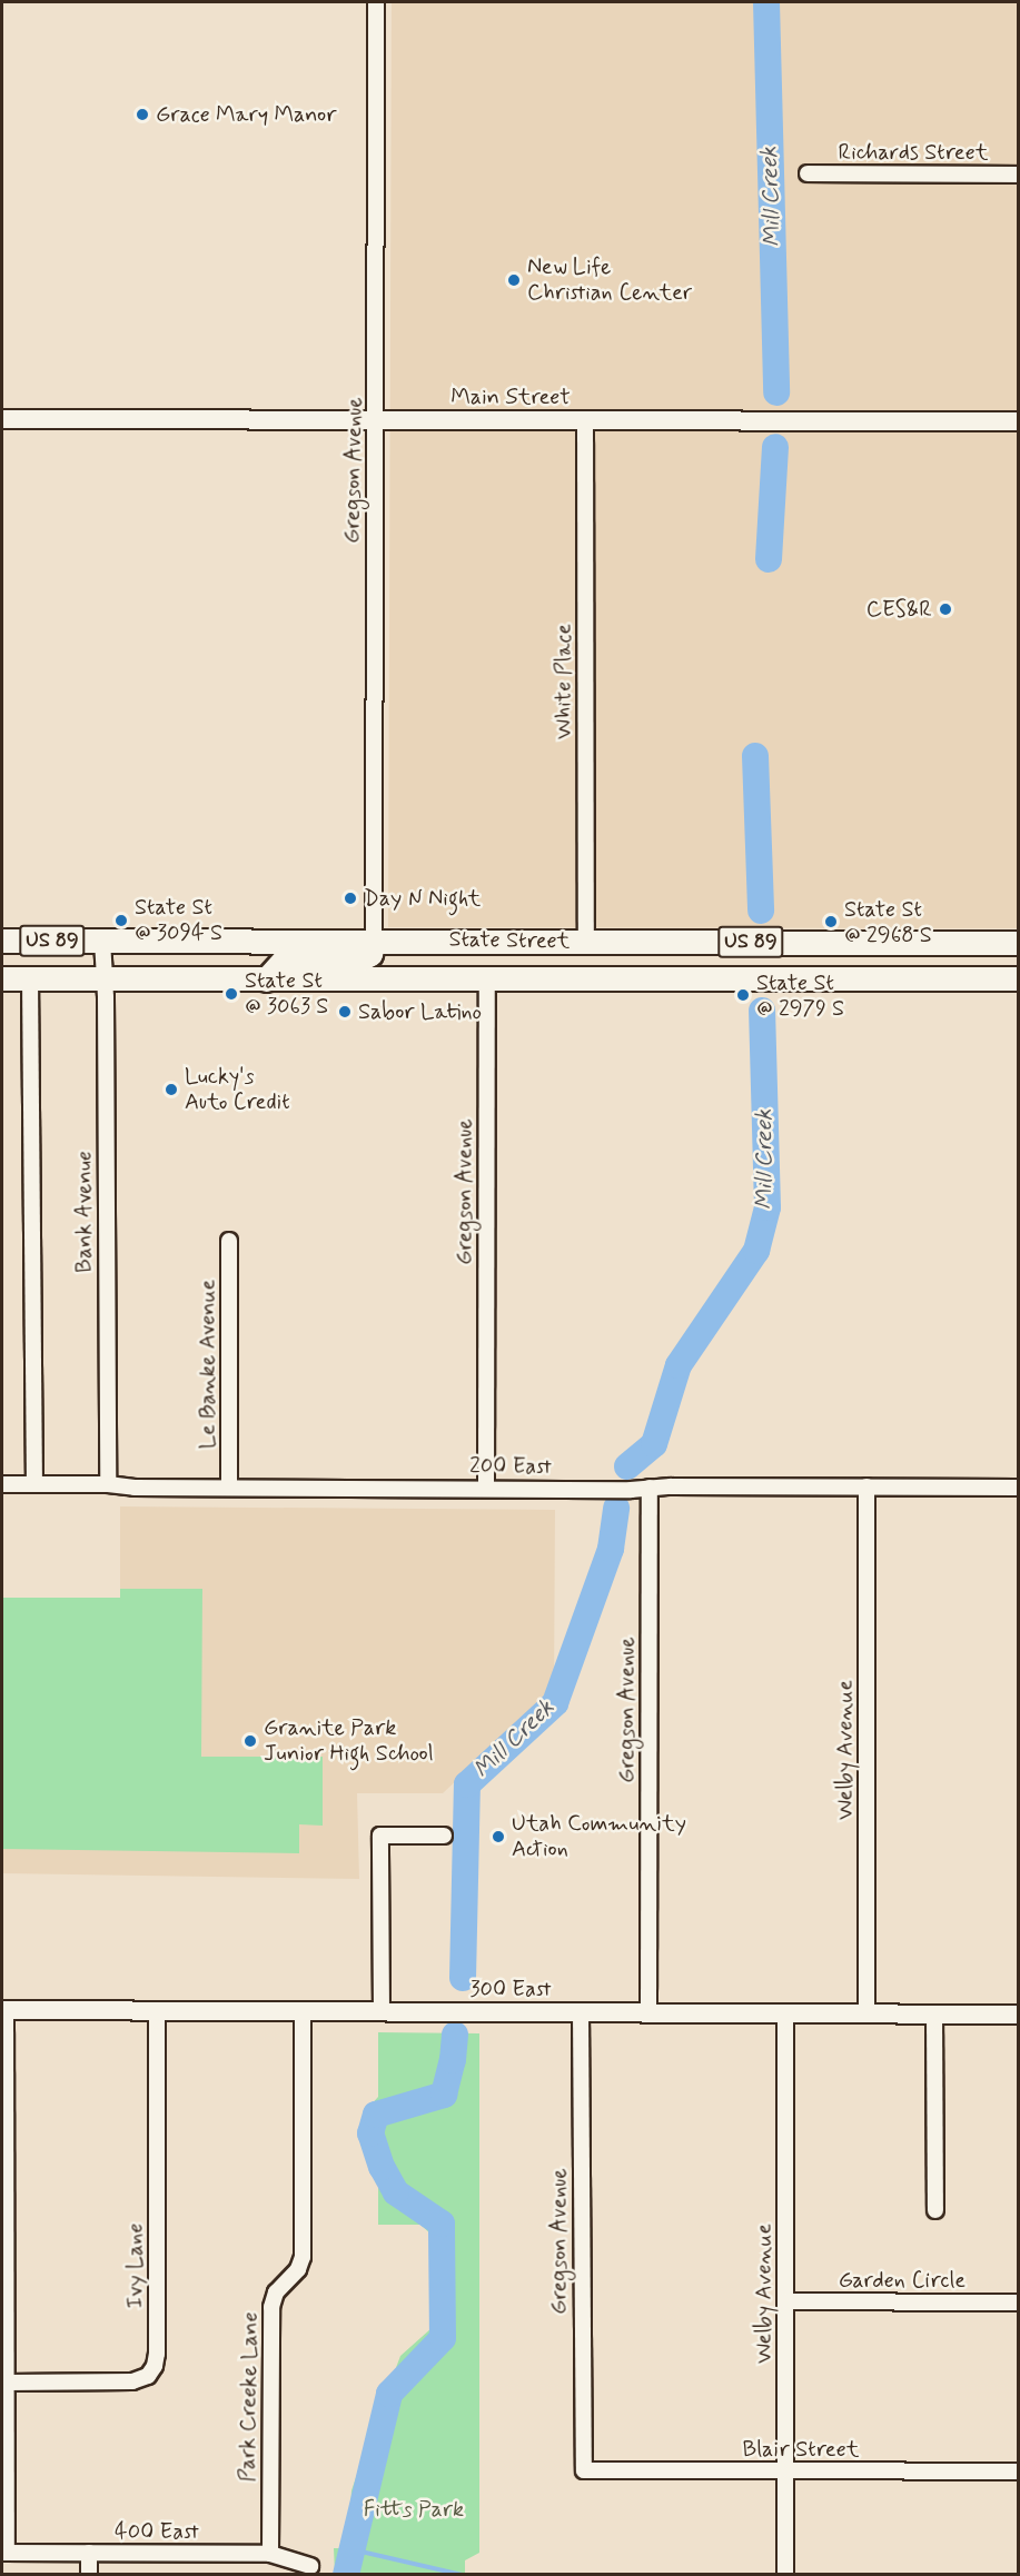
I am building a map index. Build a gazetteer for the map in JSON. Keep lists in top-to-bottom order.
{
  "streets": {
    "main road": ["US 89", "State Street"],
    "street": [
      "Richards Street",
      "Main Street",
      "Gregson Avenue",
      "White Place",
      "Bank Avenue",
      "Le Banke Avenue",
      "200 East",
      "Welby Avenue",
      "300 East",
      "Ivy Lane",
      "Garden Circle",
      "Park Creeke Lane",
      "Blair Street",
      "400 East"
    ]
  },
  "crossings": [
    ["Main Street", "Gregson Avenue"],
    ["Main Street", "White Place"],
    ["Gregson Avenue", "State Street"],
    ["Gregson Avenue", "200 East"],
    ["Gregson Avenue", "300 East"],
    ["Gregson Avenue", "Blair Street"],
    ["White Place", "State Street"],
    ["State Street", "Bank Avenue"],
    ["Bank Avenue", "200 East"],
    ["Le Banke Avenue", "200 East"],
    ["200 East", "Welby Avenue"],
    ["Welby Avenue", "300 East"],
    ["Welby Avenue", "Garden Circle"],
    ["Welby Avenue", "Blair Street"],
    ["300 East", "Ivy Lane"],
    ["300 East", "Park Creeke Lane"],
    ["Park Creeke Lane", "400 East"]
  ],
  "water": ["Mill Creek"],
  "parks": ["Fitts Park"],
  "places": [
    "Grace Mary Manor",
    "New Life Christian Center",
    "CES&R",
    "Day N Night",
    "State St @ 3094 S",
    "State St @ 2968 S",
    "State St @ 3063 S",
    "State St @ 2979 S",
    "Sabor Latino",
    "Lucky's Auto Credit",
    "Granite Park Junior High School",
    "Utah Community Action"
  ]
}
